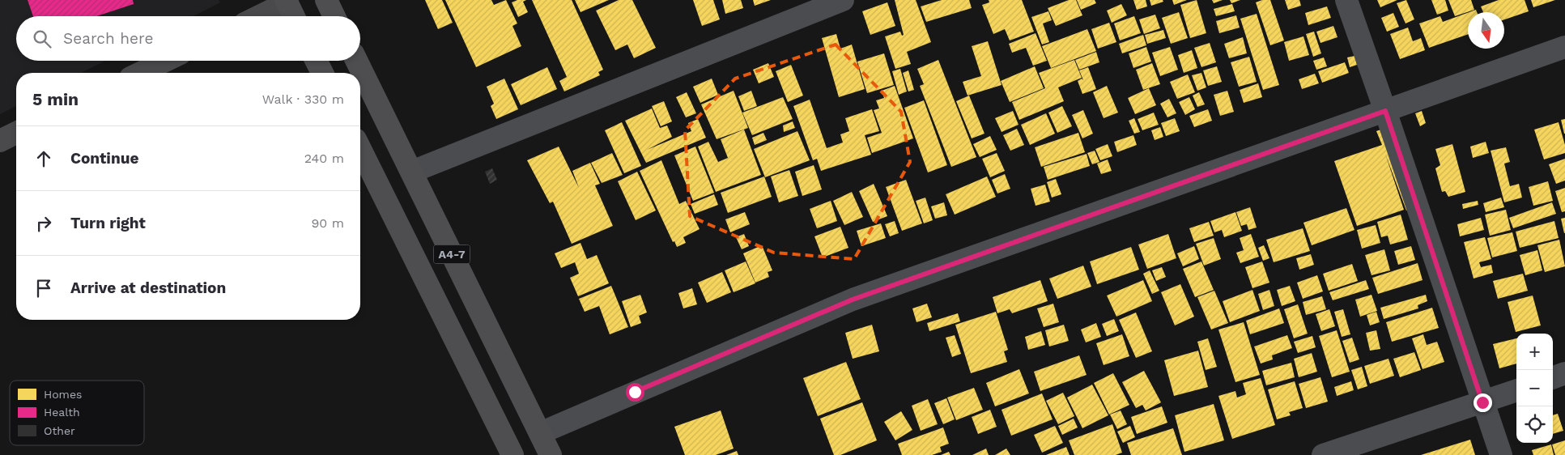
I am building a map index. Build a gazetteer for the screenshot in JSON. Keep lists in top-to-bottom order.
{
  "streets": {
    "highway": ["A4-7"]
  },
  "legend": ["Homes", "Health", "Other"],
  "north": "bottom",
  "page": {
    "search": "Search here",
    "heading": ["5 min", "Walk · 330 m"],
    "list": [
      ["Continue", "240 m"],
      ["Turn right", "90 m"],
      "Arrive at destination"
    ],
    "map_buttons": ["+", "−"]
  }
}
